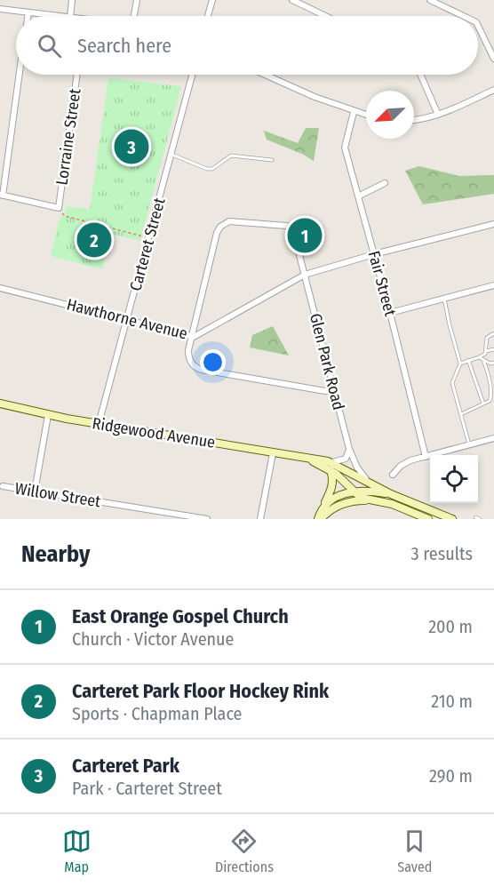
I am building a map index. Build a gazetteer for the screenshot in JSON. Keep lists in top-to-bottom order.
{
  "streets": {
    "street": [
      "Lorraine Street",
      "Carteret Street",
      "Fair Street",
      "Hawthorne Avenue",
      "Glen Park Road",
      "Ridgewood Avenue",
      "Willow Street"
    ]
  },
  "crossings": [
    ["Carteret Street", "Hawthorne Avenue"],
    ["Carteret Street", "Ridgewood Avenue"],
    ["Fair Street", "Hawthorne Avenue"],
    ["Hawthorne Avenue", "Glen Park Road"]
  ],
  "north": "bottom left",
  "page": {
    "search": "Search here",
    "pins": ["3", "1", "2"],
    "heading": ["Nearby", "3 results"],
    "list": [
      {
        "mark": "1",
        "name": "East Orange Gospel Church",
        "note": "Church · Victor Avenue",
        "value": "200 m"
      },
      {
        "mark": "2",
        "name": "Carteret Park Floor Hockey Rink",
        "note": "Sports · Chapman Place",
        "value": "210 m"
      },
      {
        "mark": "3",
        "name": "Carteret Park",
        "note": "Park · Carteret Street",
        "value": "290 m"
      }
    ],
    "nav": ["Map", "Directions", "Saved"]
  }
}
